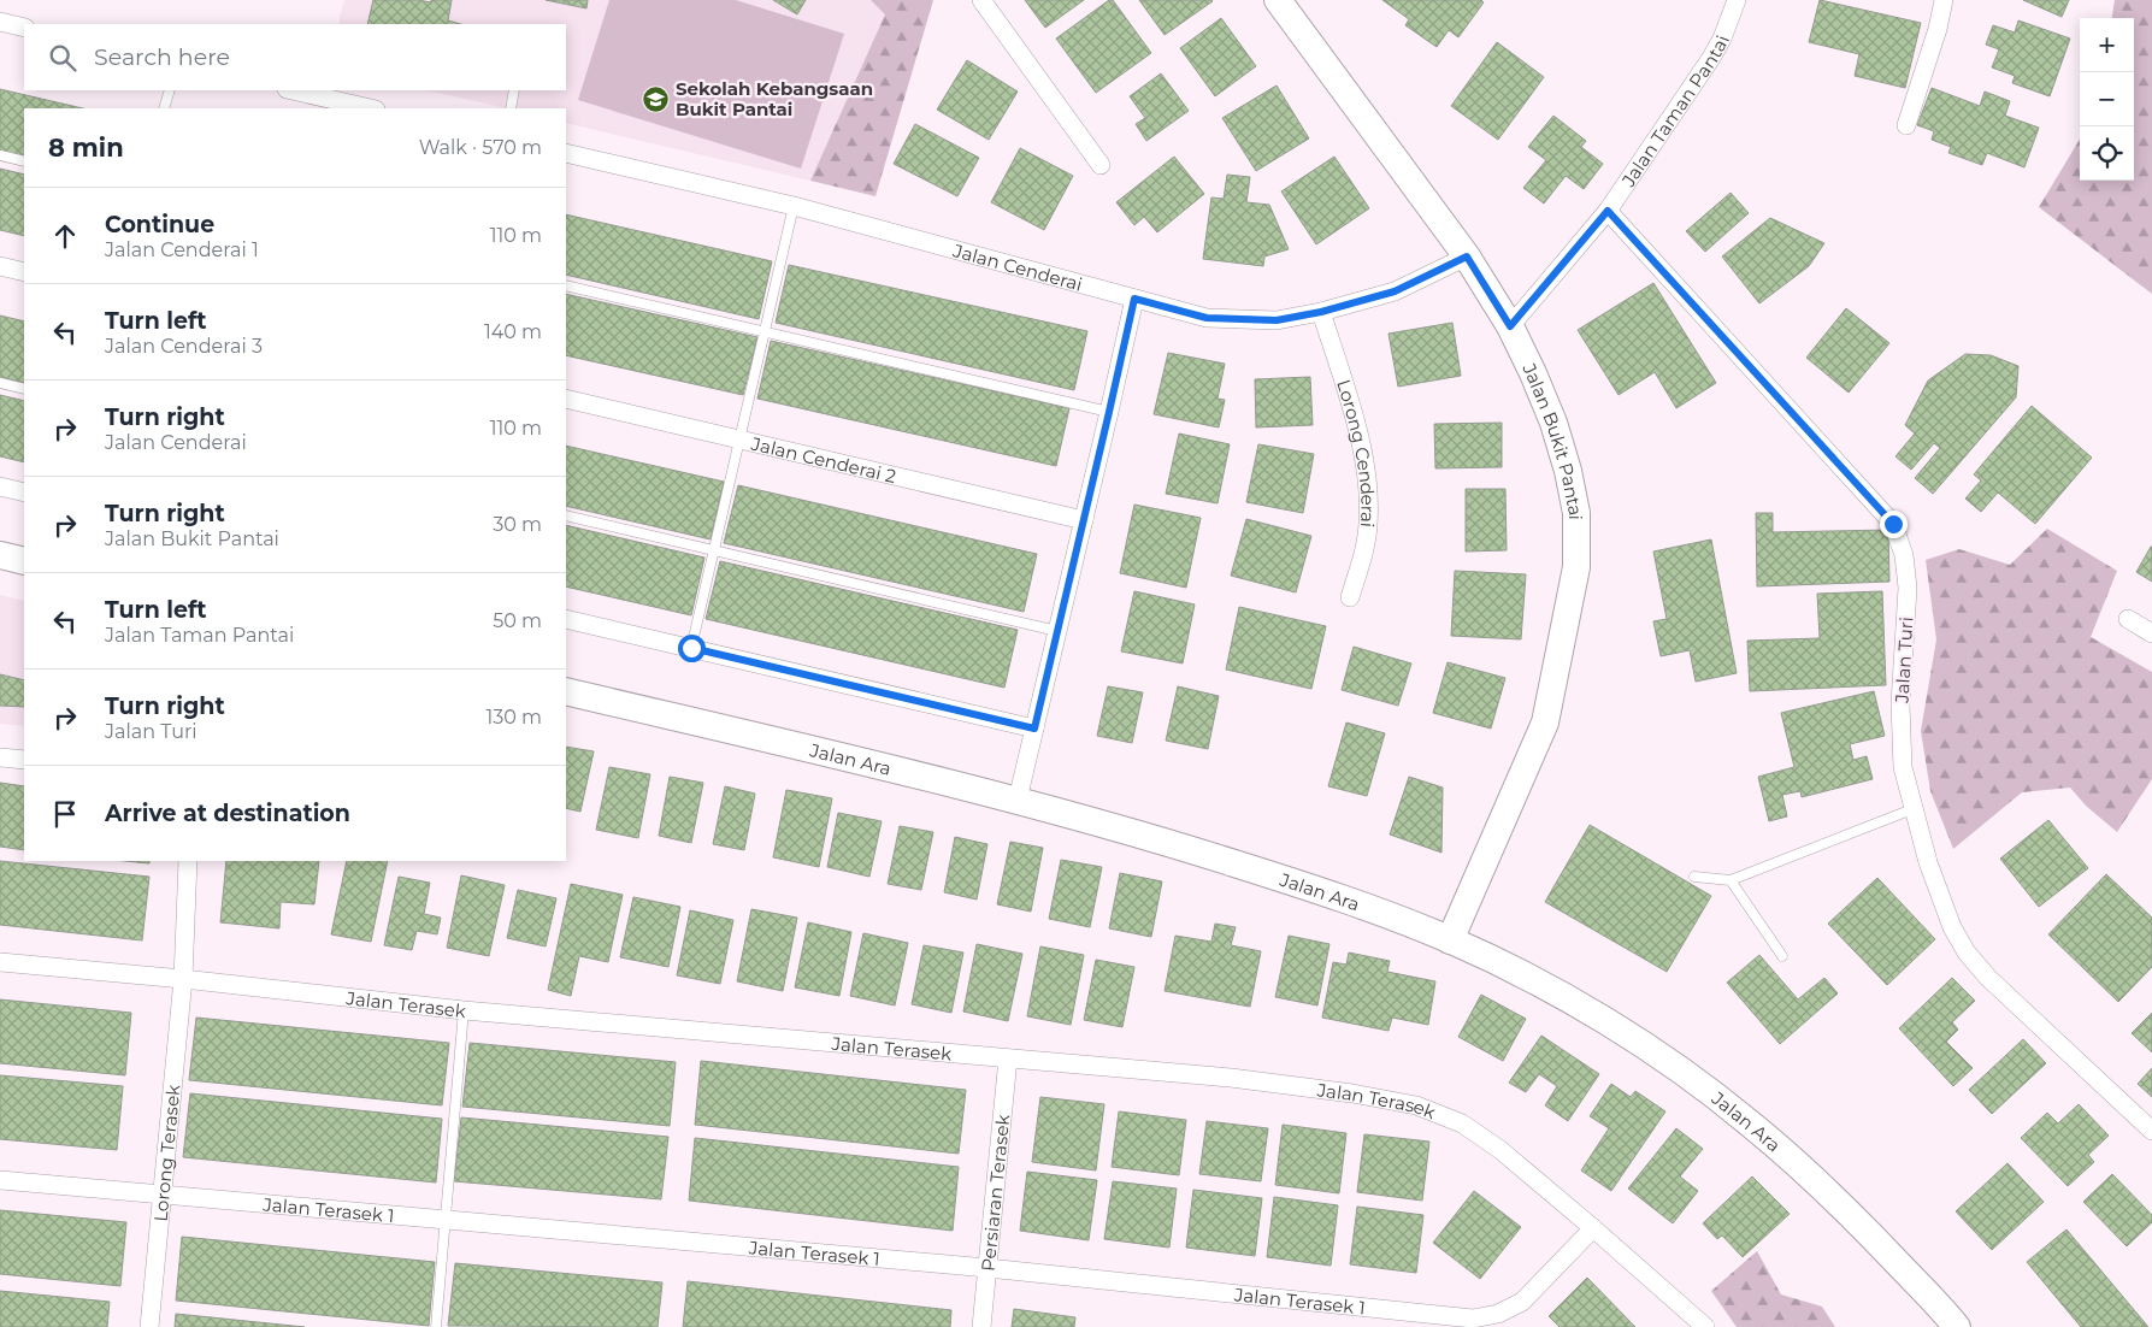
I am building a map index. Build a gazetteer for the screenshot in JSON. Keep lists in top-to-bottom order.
{
  "streets": {
    "street": [
      "Jalan Taman Pantai",
      "Jalan Cenderai",
      "Jalan Bukit Pantai",
      "Lorong Cenderai",
      "Jalan Cenderai 2",
      "Jalan Turi",
      "Jalan Ara",
      "Jalan Terasek",
      "Lorong Terasek",
      "Persiaran Terasek",
      "Jalan Terasek 1"
    ]
  },
  "crossings": [
    ["Jalan Taman Pantai", "Jalan Bukit Pantai"],
    ["Jalan Taman Pantai", "Jalan Turi"],
    ["Jalan Cenderai", "Jalan Bukit Pantai"],
    ["Jalan Cenderai", "Lorong Cenderai"],
    ["Jalan Bukit Pantai", "Jalan Ara"],
    ["Jalan Terasek", "Lorong Terasek"],
    ["Jalan Terasek", "Persiaran Terasek"],
    ["Jalan Terasek", "Jalan Terasek 1"],
    ["Lorong Terasek", "Jalan Terasek 1"],
    ["Persiaran Terasek", "Jalan Terasek 1"]
  ],
  "places": {
    "school or university": ["Sekolah Kebangsaan Bukit Pantai"]
  },
  "page": {
    "map_buttons": ["+", "−"],
    "search": "Search here",
    "heading": ["8 min", "Walk · 570 m"],
    "list": [
      ["Continue", "Jalan Cenderai 1", "110 m"],
      ["Turn left", "Jalan Cenderai 3", "140 m"],
      ["Turn right", "Jalan Cenderai", "110 m"],
      ["Turn right", "Jalan Bukit Pantai", "30 m"],
      ["Turn left", "Jalan Taman Pantai", "50 m"],
      ["Turn right", "Jalan Turi", "130 m"],
      "Arrive at destination"
    ]
  }
}
